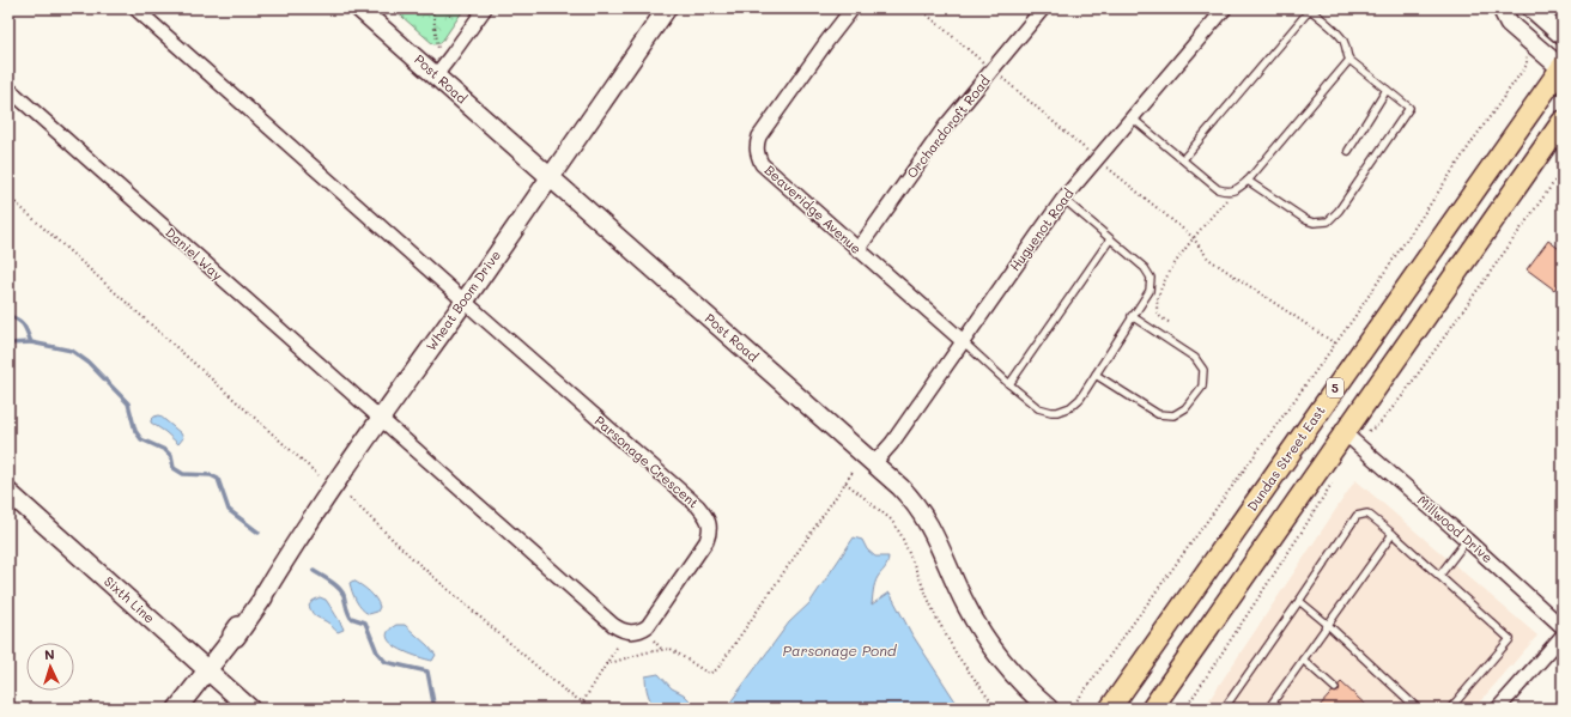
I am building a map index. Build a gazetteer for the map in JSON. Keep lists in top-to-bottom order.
{
  "streets": {
    "main road": ["5", "Dundas Street East"],
    "street": [
      "Post Road",
      "Orchardcroft Road",
      "Beaveridge Avenue",
      "Huguenot Road",
      "Daniel Way",
      "Wheat Boom Drive",
      "Parsonage Crescent",
      "Millwood Drive",
      "Sixth Line"
    ]
  },
  "crossings": [
    ["Post Road", "Huguenot Road"],
    ["Post Road", "Wheat Boom Drive"],
    ["Orchardcroft Road", "Beaveridge Avenue"],
    ["Beaveridge Avenue", "Huguenot Road"],
    ["Daniel Way", "Wheat Boom Drive"],
    ["Daniel Way", "Parsonage Crescent"],
    ["Wheat Boom Drive", "Parsonage Crescent"],
    ["Wheat Boom Drive", "Sixth Line"]
  ],
  "water": ["Parsonage Pond"],
  "north": "top"
}
